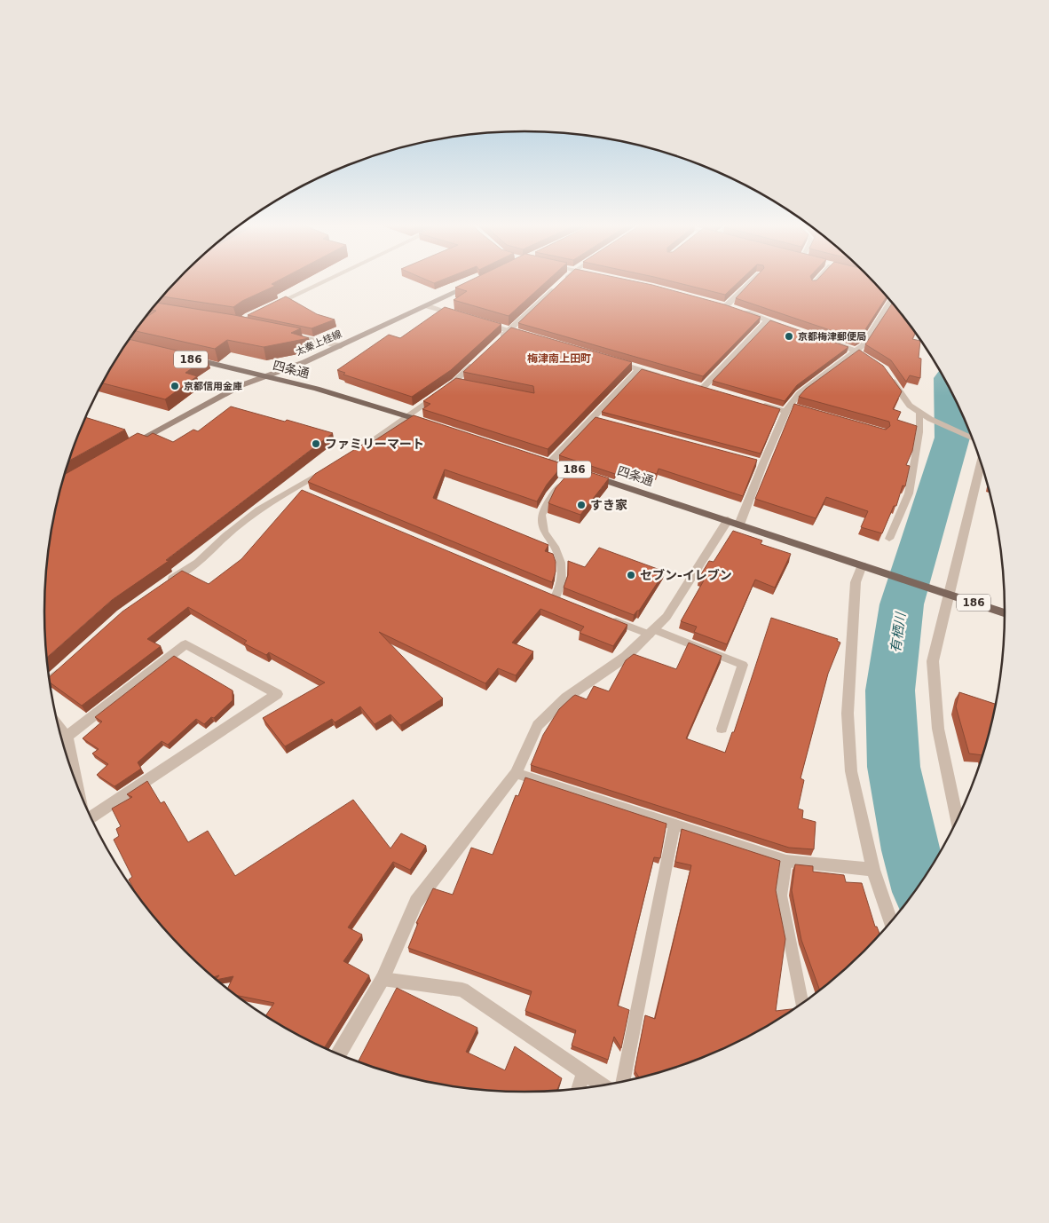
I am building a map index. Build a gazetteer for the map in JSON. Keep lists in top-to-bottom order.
{
  "streets": {
    "main road": ["太秦上桂線", "186", "四条通"]
  },
  "crossings": [
    ["太秦上桂線", "四条通"]
  ],
  "districts": ["梅津南上田町"],
  "water": ["有栖川"],
  "places": [
    "京都梅津郵便局",
    "京都信用金庫",
    "ファミリーマート",
    "すき家",
    "セブン-イレブン"
  ]
}
